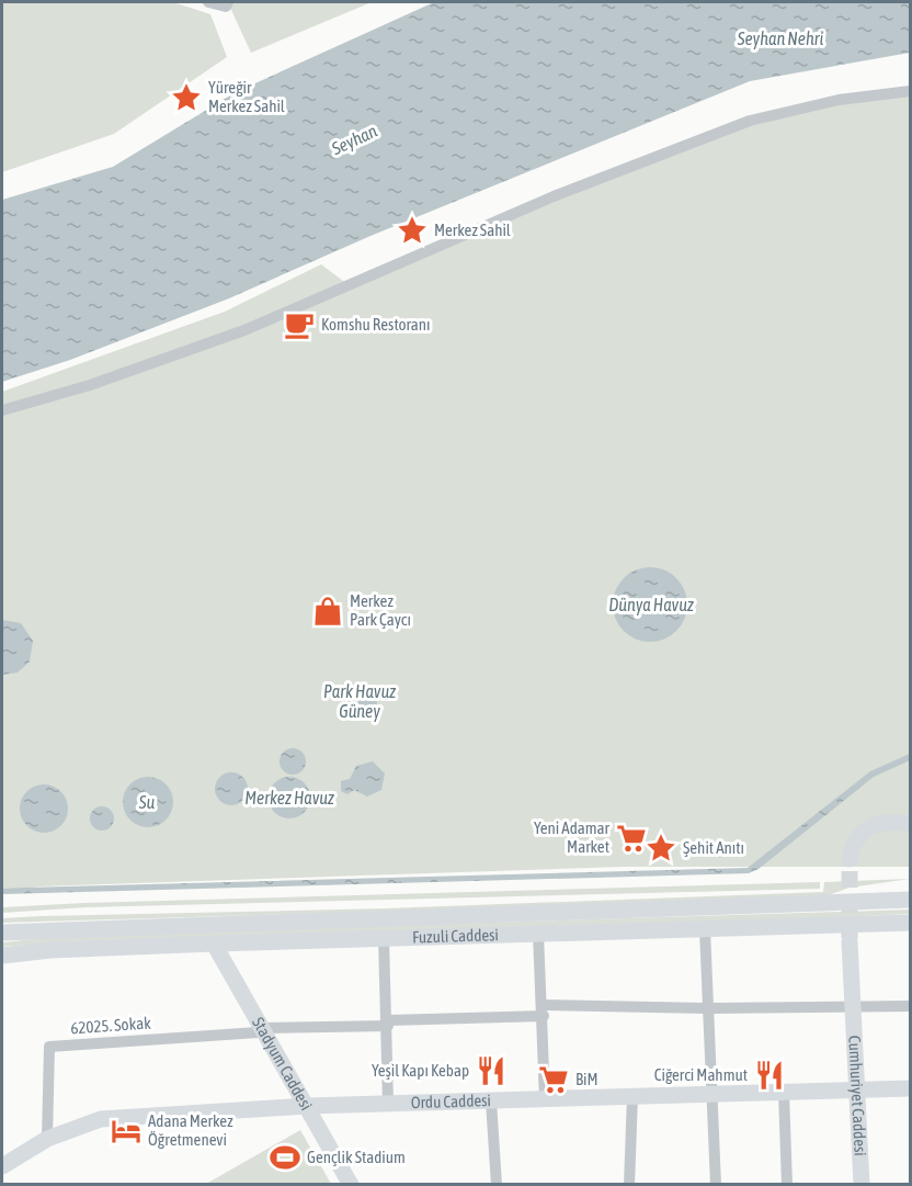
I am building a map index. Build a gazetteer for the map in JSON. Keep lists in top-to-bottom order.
{
  "streets": {
    "main road": [
      "Fuzuli Caddesi",
      "Stadyum Caddesi",
      "Cumhuriyet Caddesi",
      "Ordu Caddesi"
    ],
    "street": ["62025. Sokak"]
  },
  "crossings": [
    ["Fuzuli Caddesi", "Stadyum Caddesi"],
    ["62025. Sokak", "Stadyum Caddesi"],
    ["62025. Sokak", "Ordu Caddesi"],
    ["Stadyum Caddesi", "Ordu Caddesi"],
    ["Cumhuriyet Caddesi", "Ordu Caddesi"]
  ],
  "water": [
    "Seyhan Nehri",
    "Seyhan",
    "Dünya Havuz",
    "Park Havuz Güney",
    "Merkez Havuz",
    "Su"
  ],
  "places": {
    "place": ["Yüreğir Merkez Sahil", "Merkez Sahil", "Şehit Anıtı"],
    "cafe": ["Komshu Restoranı"],
    "shop": ["Merkez Park Çaycı"],
    "supermarket": ["Yeni Adamar Market", "BiM"],
    "restaurant": ["Yeşil Kapı Kebap", "Ciğerci Mahmut"],
    "hotel": ["Adana Merkez Öğretmenevi"],
    "sports": ["Gençlik Stadium"]
  }
}
